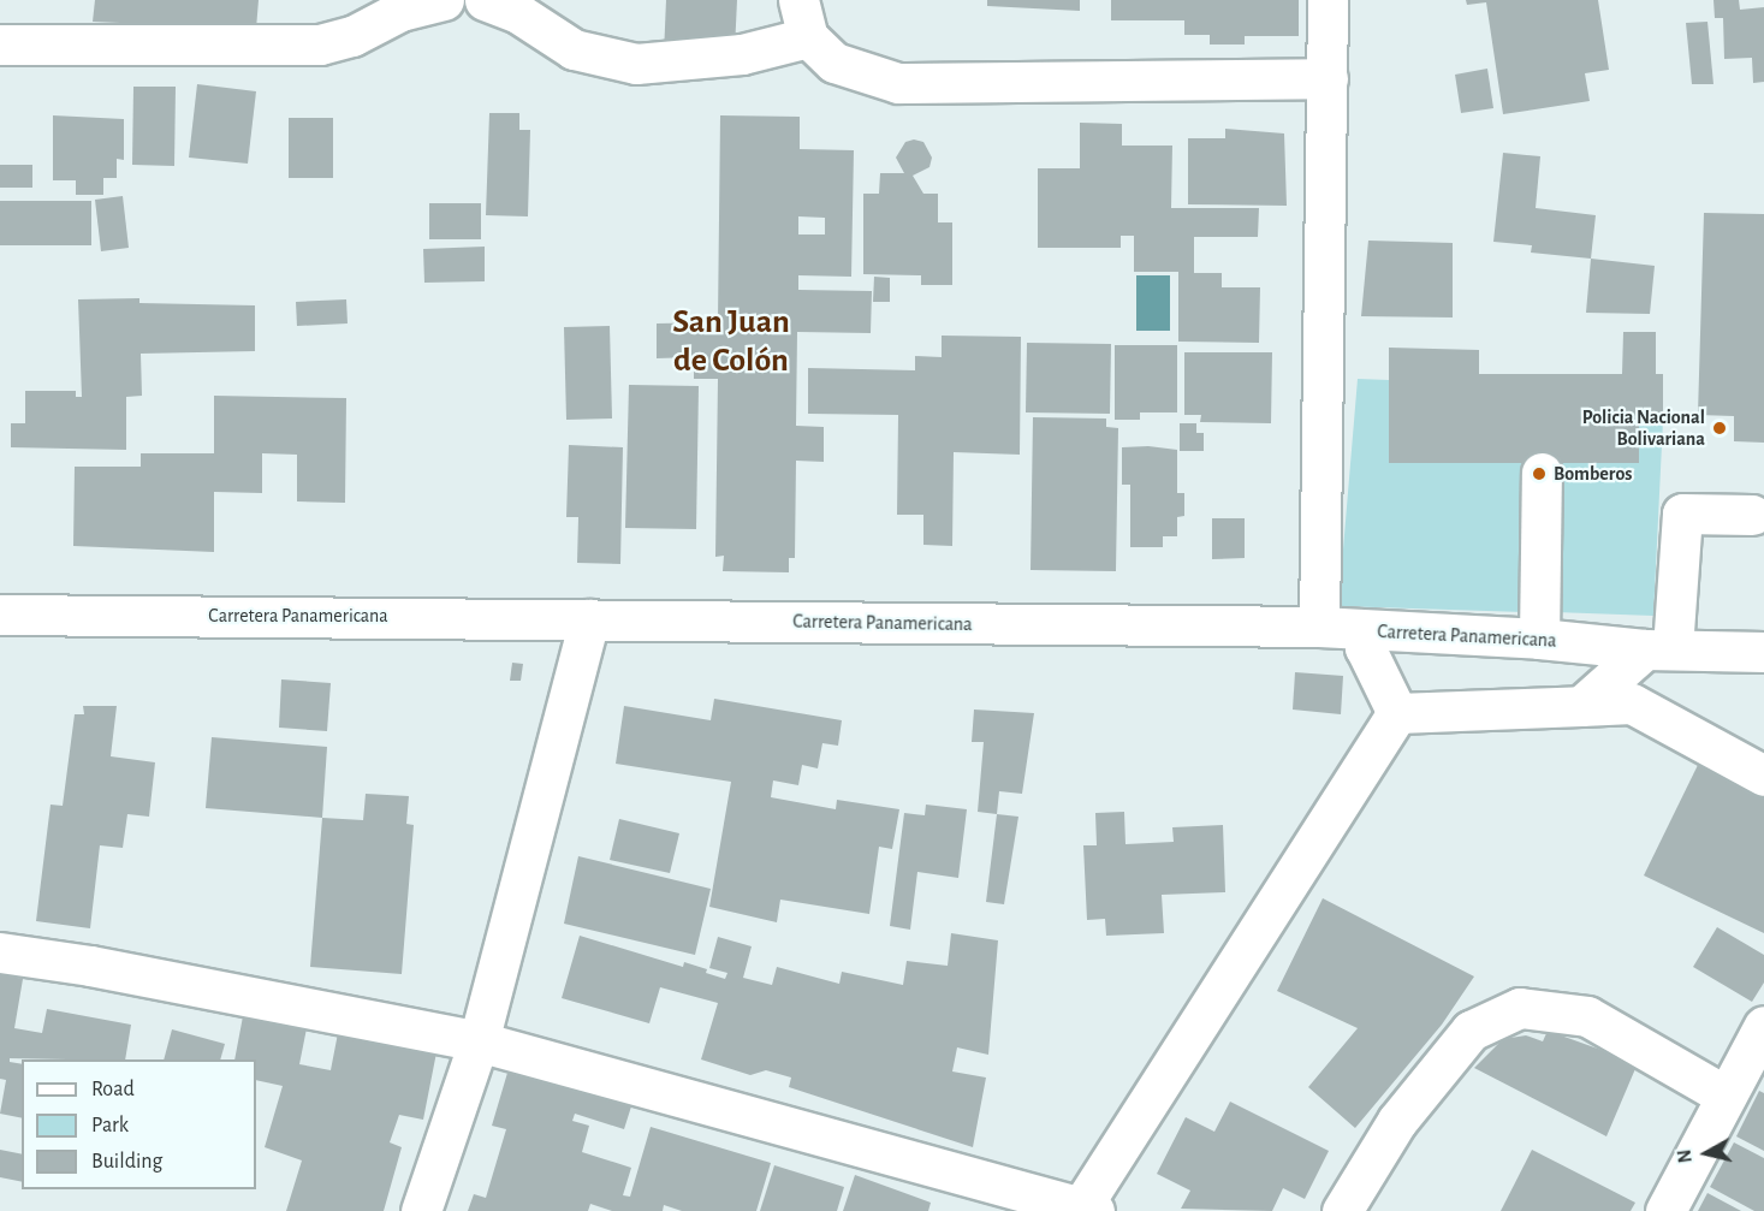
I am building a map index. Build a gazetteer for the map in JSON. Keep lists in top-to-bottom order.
{
  "streets": {
    "street": ["Carretera Panamericana"]
  },
  "districts": ["San Juan de Colón"],
  "places": ["Policia Nacional Bolivariana", "Bomberos"],
  "legend": ["Road", "Park", "Building"],
  "north": "left"
}
